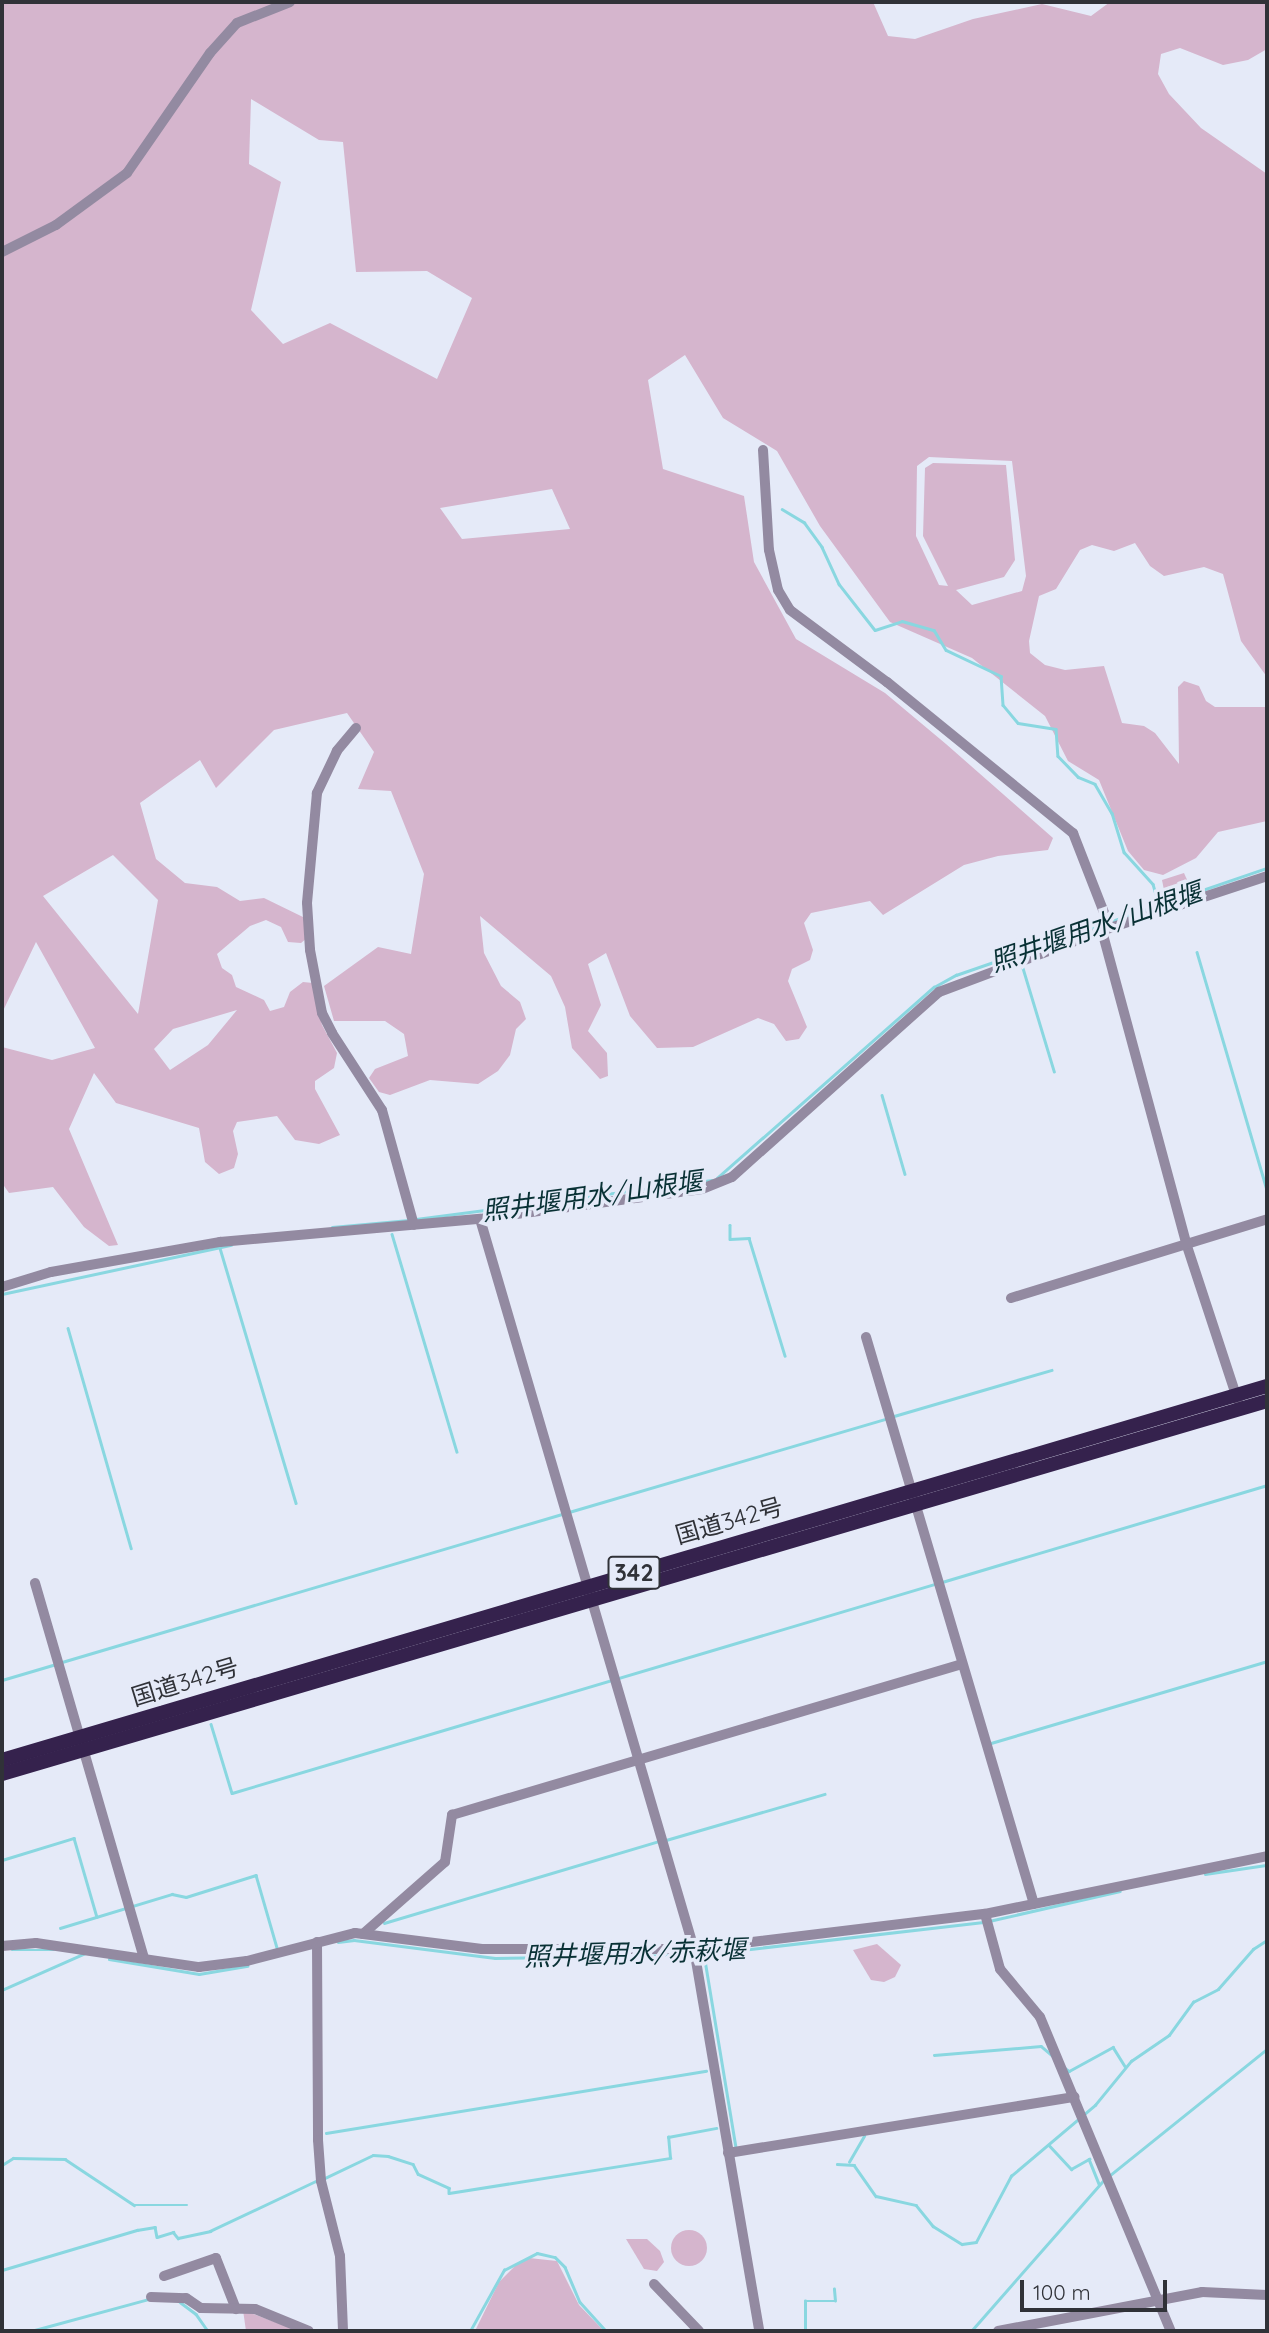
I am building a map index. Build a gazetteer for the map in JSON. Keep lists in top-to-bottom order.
{
  "streets": {
    "highway": ["国道342号", "342"]
  },
  "water": ["照井堰用水/山根堰", "照井堰用水/赤萩堰"],
  "scale_bar": "100 m"
}
